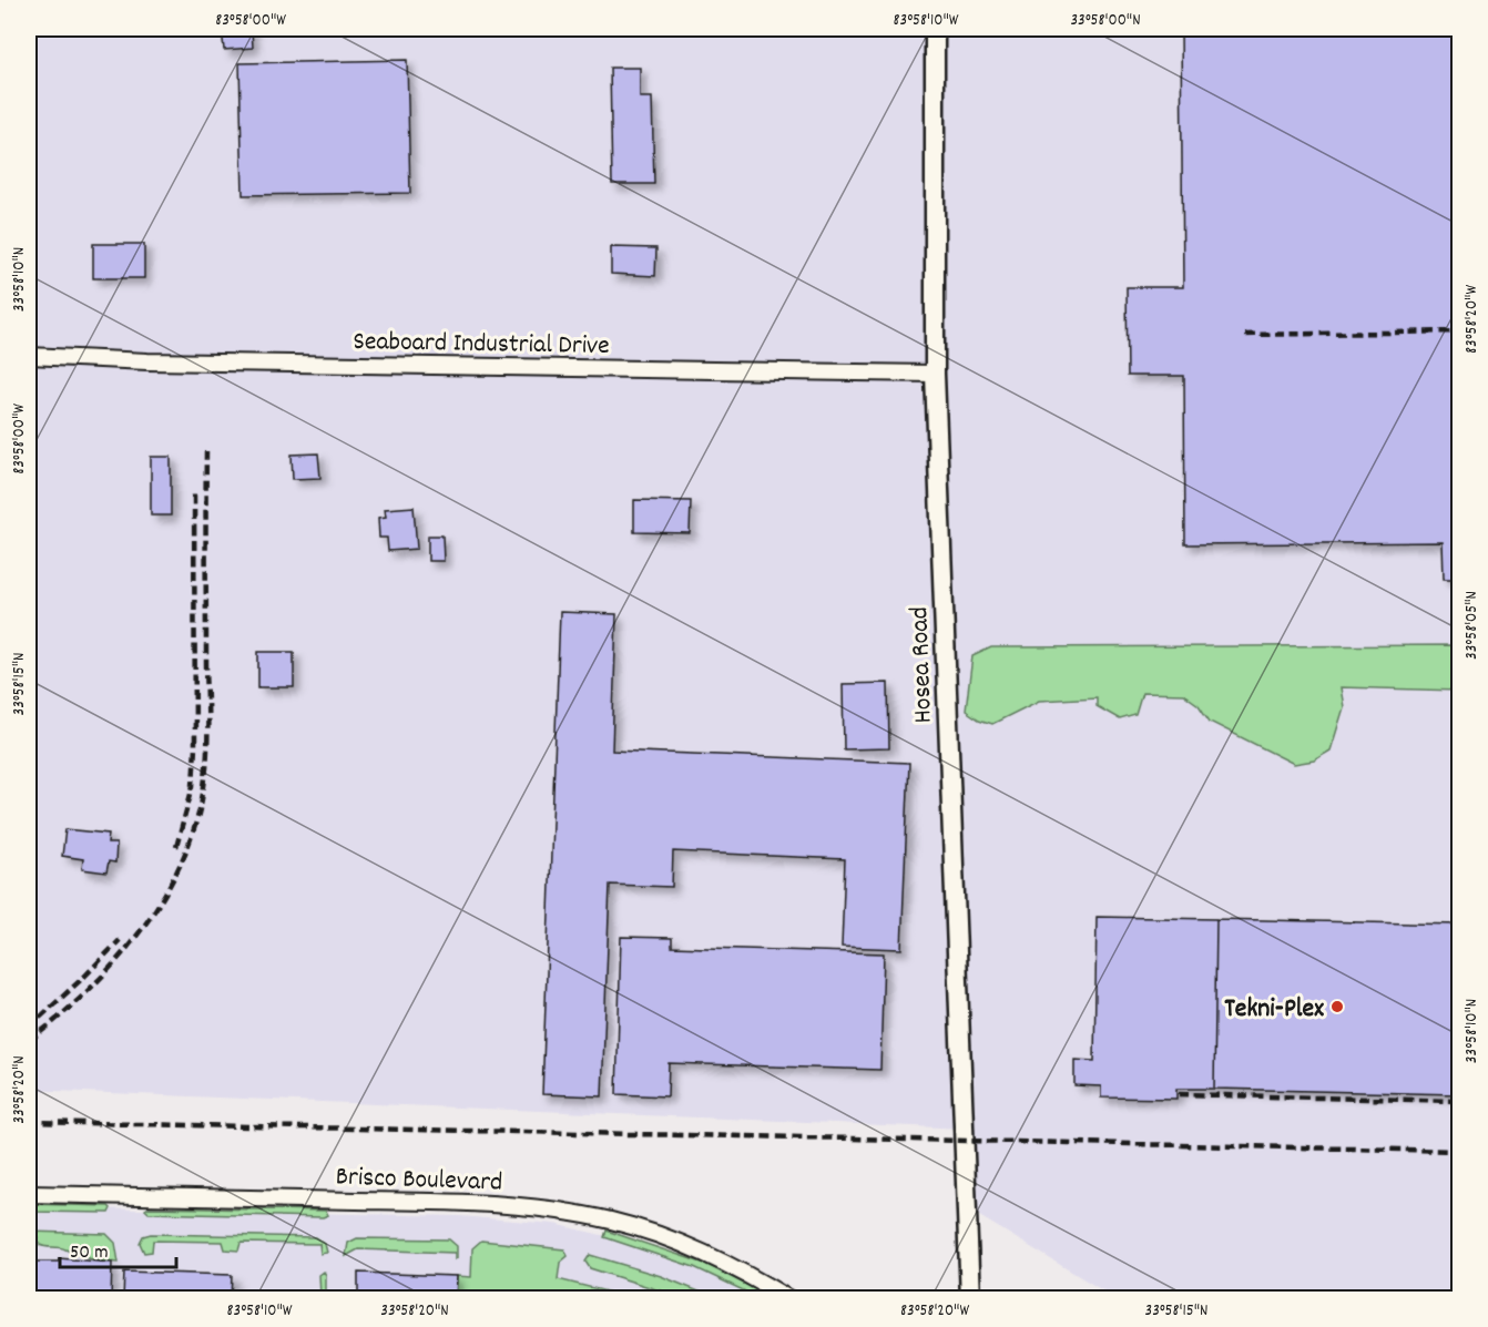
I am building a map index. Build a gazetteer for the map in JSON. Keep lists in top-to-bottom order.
{
  "streets": {
    "street": ["Seaboard Industrial Drive", "Hosea Road", "Brisco Boulevard"]
  },
  "crossings": [
    ["Seaboard Industrial Drive", "Hosea Road"]
  ],
  "places": ["Tekni-Plex"],
  "scale_bar": "50 m",
  "coordinates": [
    "83°58'00\"W",
    "83°58'10\"W",
    "33°58'00\"N",
    "33°58'10\"N",
    "83°58'20\"W",
    "33°58'05\"N",
    "33°58'15\"N",
    "33°58'20\"N"
  ]
}
